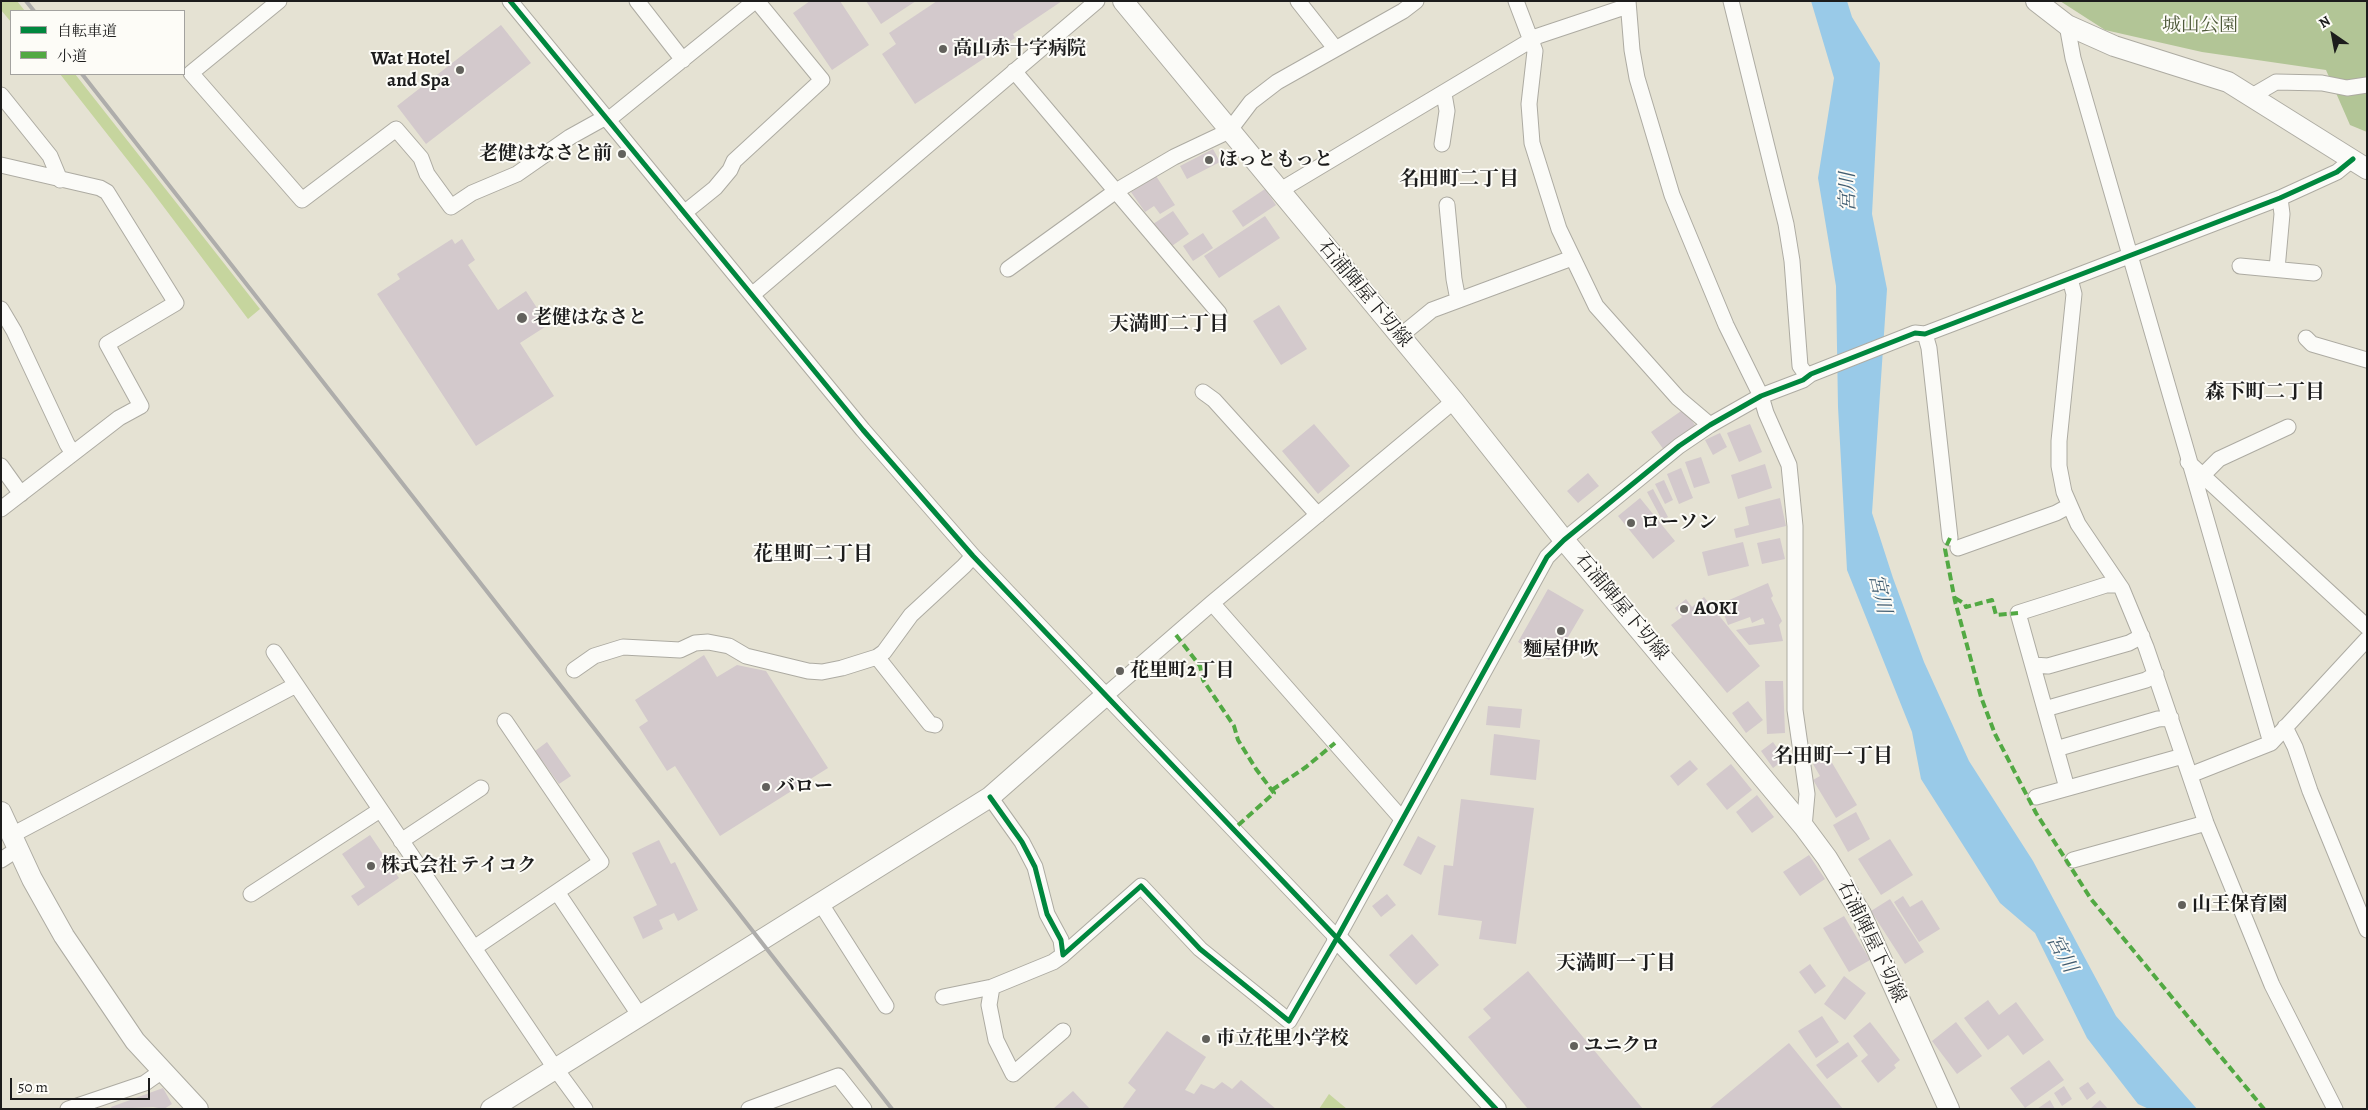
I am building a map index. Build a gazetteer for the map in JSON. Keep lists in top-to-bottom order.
{
  "streets": {
    "street": ["石浦陣屋下切線"]
  },
  "districts": [
    "名田町二丁目",
    "天満町二丁目",
    "森下町二丁目",
    "花里町二丁目",
    "名田町一丁目",
    "天満町一丁目"
  ],
  "water": ["宮川"],
  "parks": ["城山公園"],
  "places": [
    "高山赤十字病院",
    "Wat Hotel and Spa",
    "老健はなさと前",
    "ほっともっと",
    "老健はなさと",
    "ローソン",
    "AOKI",
    "麵屋伊吹",
    "花里町2丁目",
    "バロー",
    "株式会社 テイコク",
    "山王保育園",
    "市立花里小学校",
    "ユニクロ"
  ],
  "legend": ["自転車道", "小道"],
  "scale_bar": "50 m",
  "north": "top left"
}
